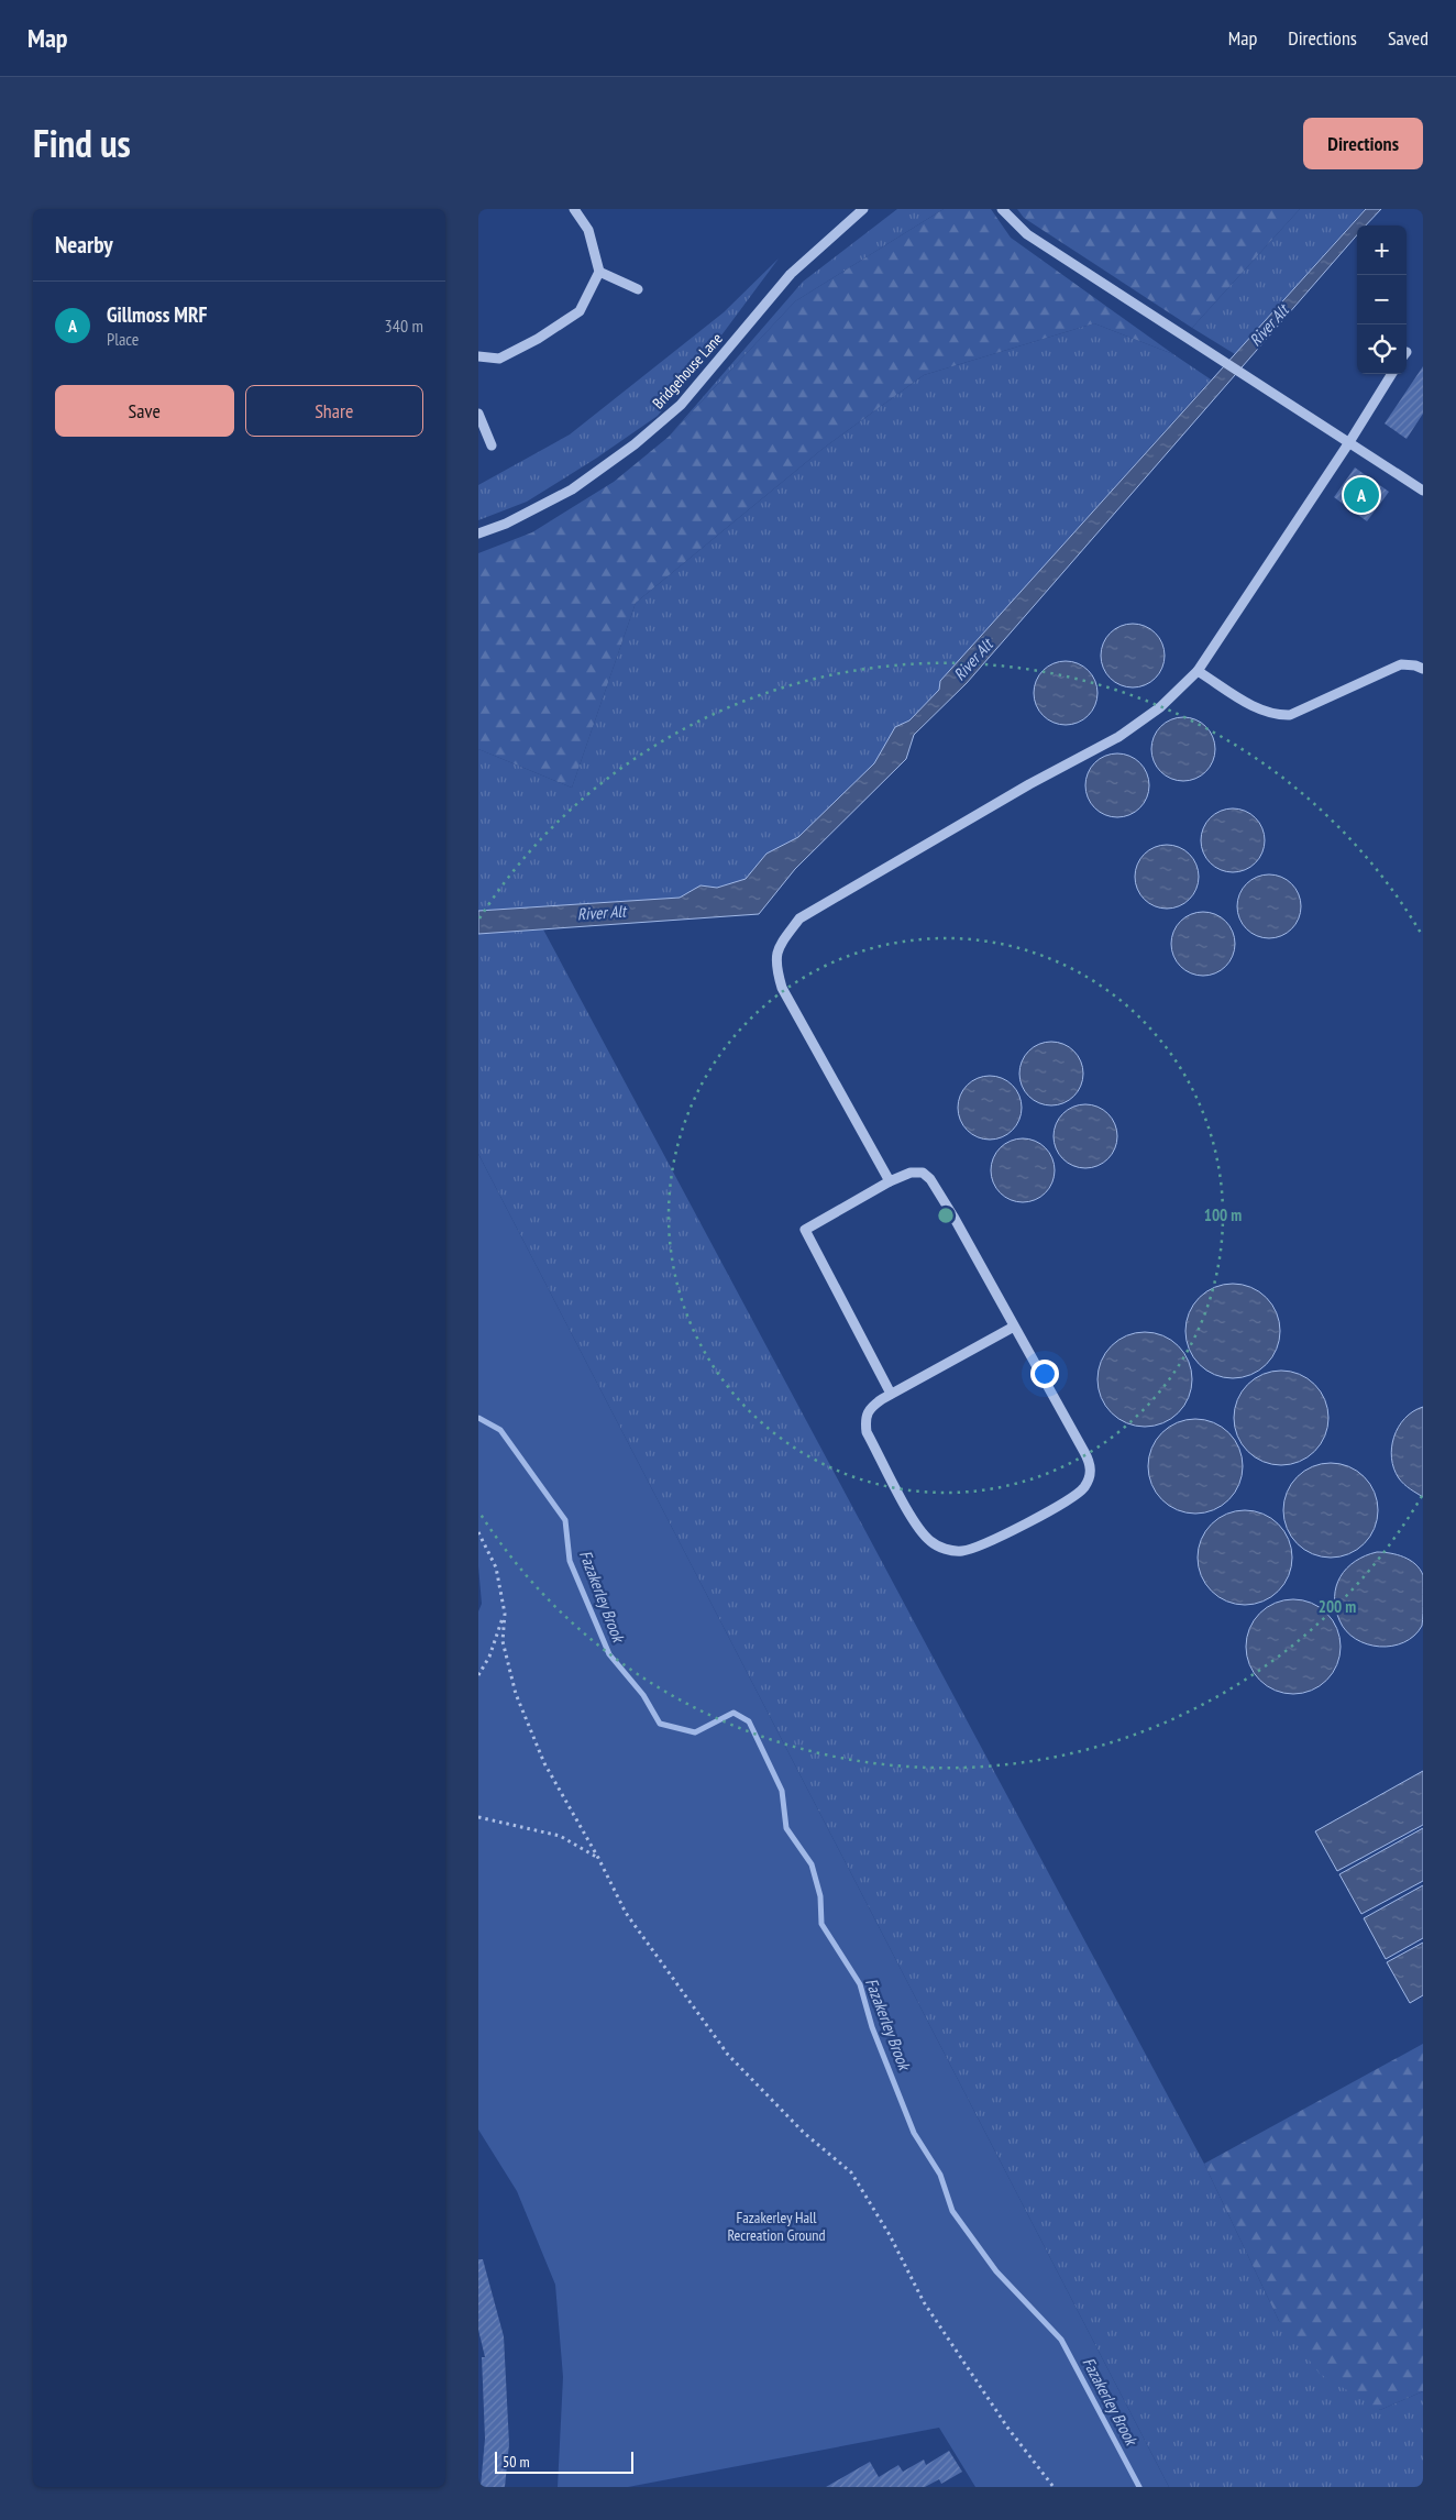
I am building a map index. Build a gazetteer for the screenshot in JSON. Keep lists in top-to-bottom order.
{
  "streets": {
    "street": ["Bridgehouse Lane"]
  },
  "water": ["River Alt", "Fazakerley Brook"],
  "parks": ["Fazakerley Hall Recreation Ground"],
  "scale_bar": "50 m",
  "page": {
    "header": "Map",
    "nav": ["Map", "Directions", "Saved"],
    "title": "Find us",
    "buttons": [
      "Directions",
      ["Save", "Share"]
    ],
    "heading": "Nearby",
    "map_buttons": ["+", "−"],
    "list": [
      {
        "mark": "A",
        "name": "Gillmoss MRF",
        "note": "Place",
        "value": "340 m"
      }
    ],
    "pins": "A",
    "scale": "50 m"
  },
  "rings": ["100 m", "200 m"]
}
